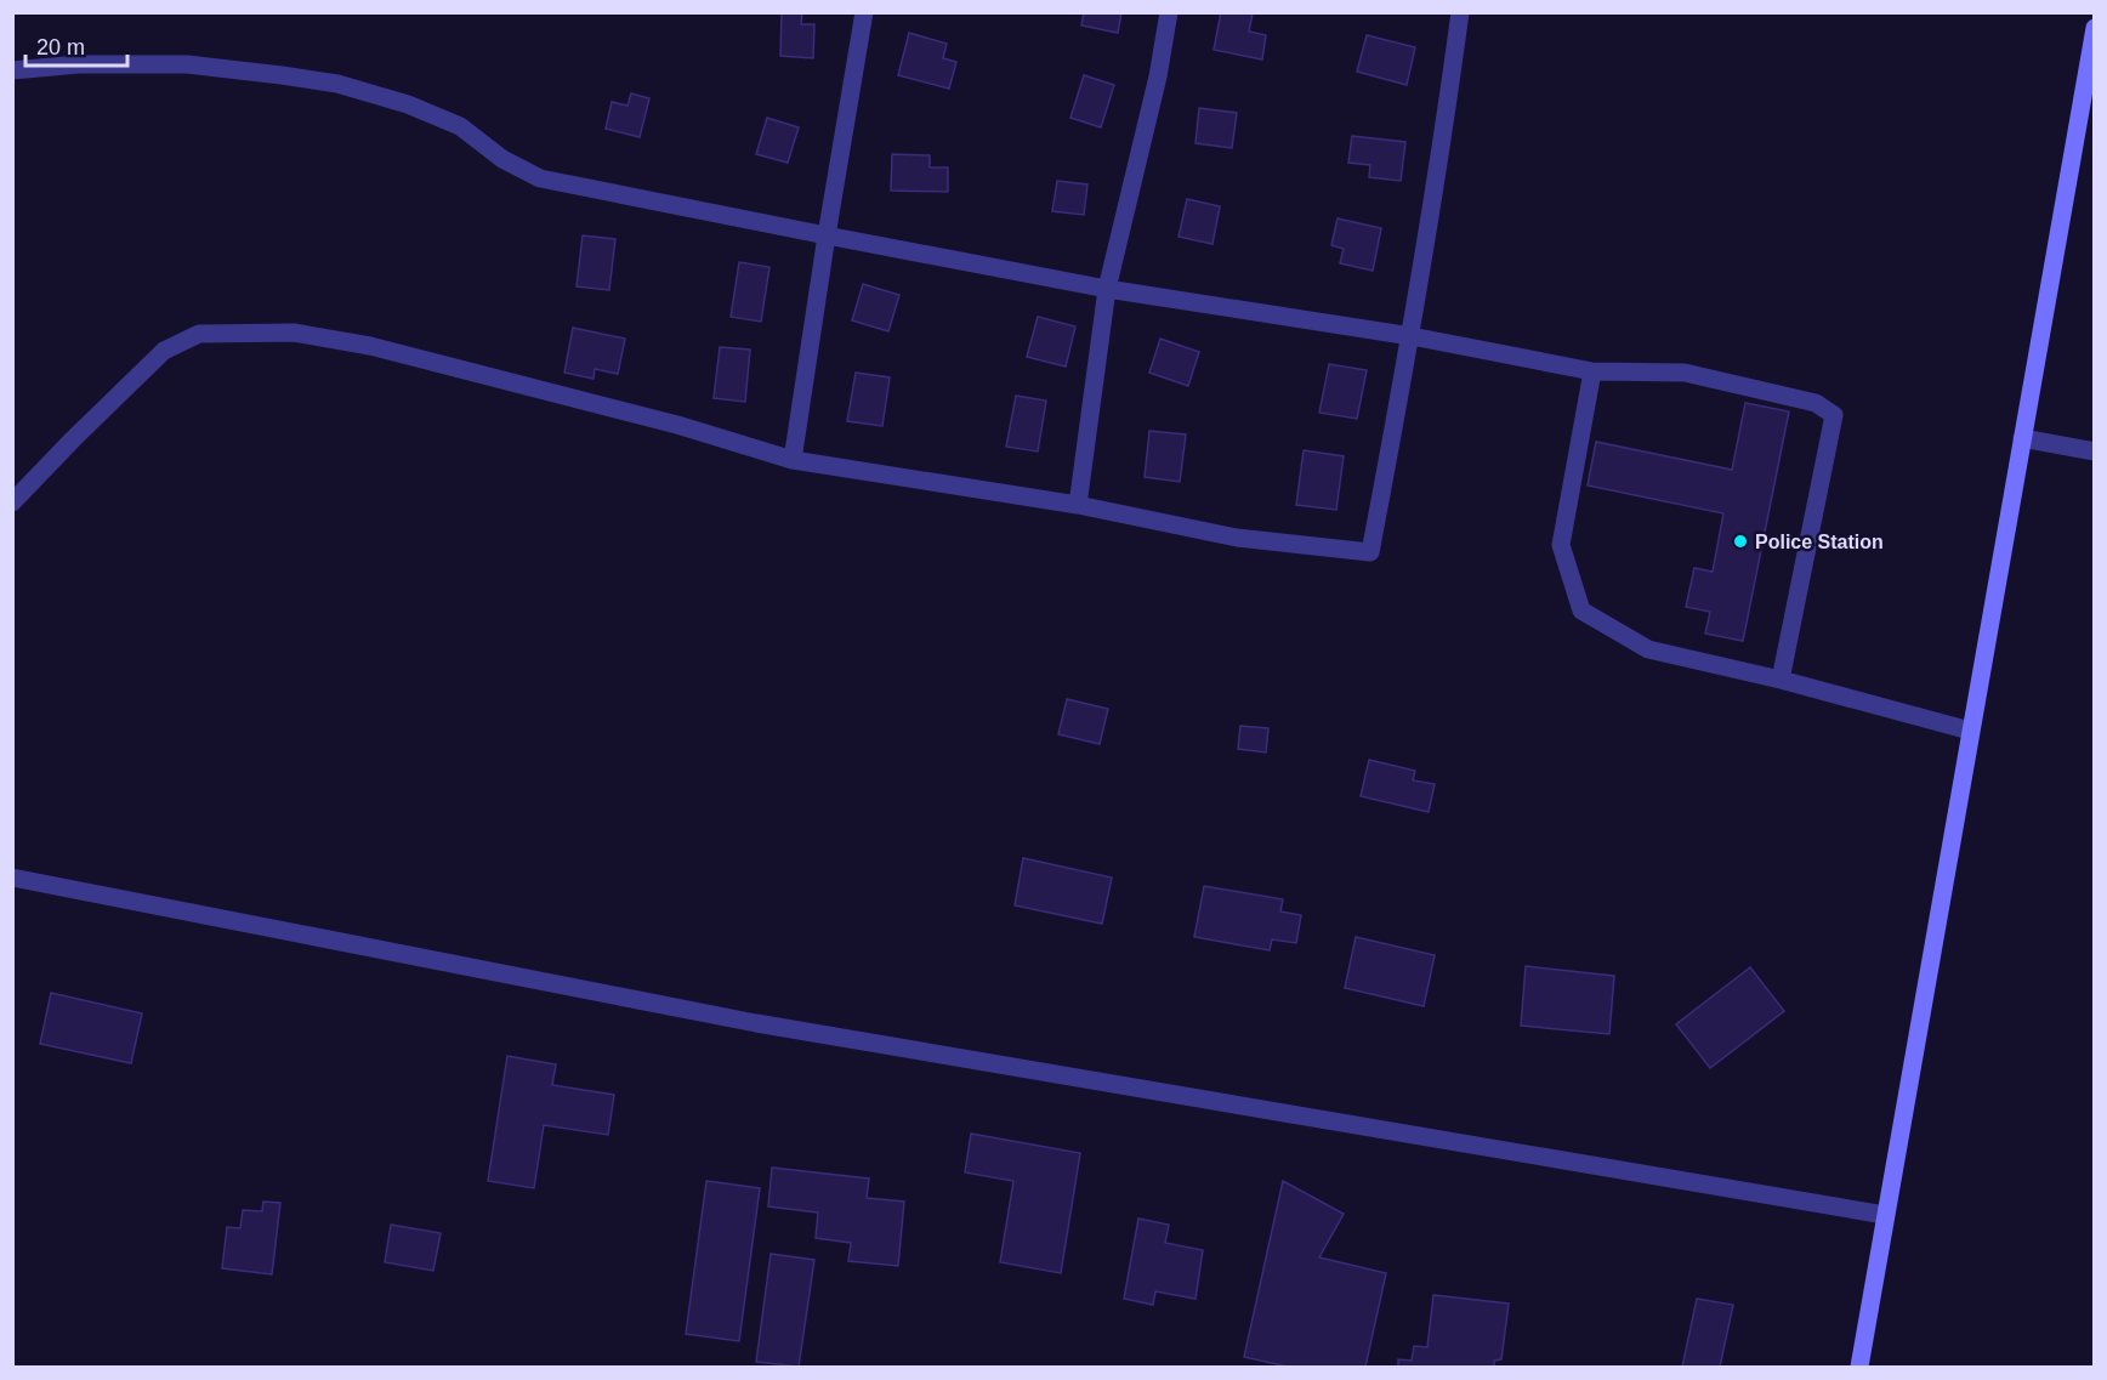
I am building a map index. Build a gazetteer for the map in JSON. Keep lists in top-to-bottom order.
{
  "places": ["Police Station"],
  "scale_bar": "20 m"
}
